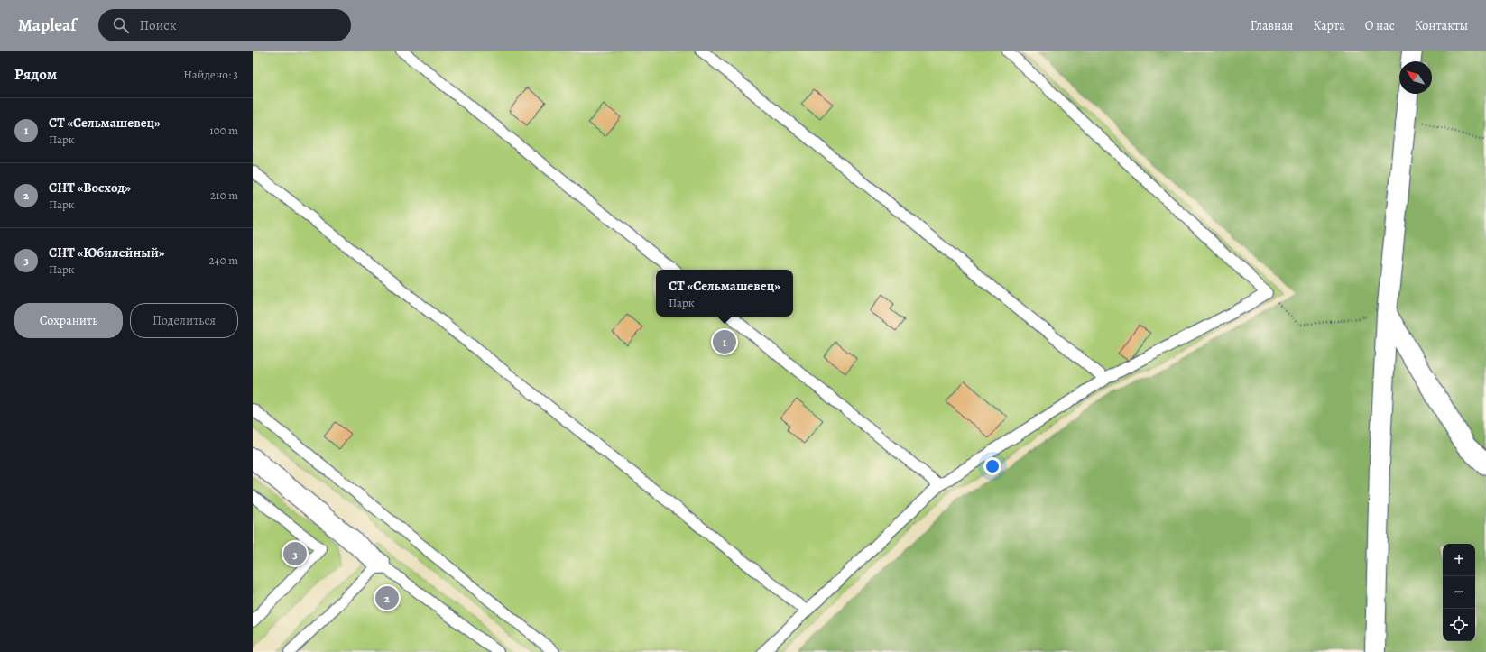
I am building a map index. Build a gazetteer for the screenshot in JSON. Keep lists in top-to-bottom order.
{
  "north": "top left",
  "page": {
    "header": "Mapleaf",
    "search": "Поиск",
    "nav": [
      "Главная",
      "Карта",
      "О нас",
      "Контакты"
    ],
    "heading": ["Рядом", "Найдено: 3"],
    "list": [
      {
        "mark": "1",
        "name": "СТ «Сельмашевец»",
        "note": "Парк",
        "value": "100 m"
      },
      {
        "mark": "2",
        "name": "СНТ «Восход»",
        "note": "Парк",
        "value": "210 m"
      },
      {
        "mark": "3",
        "name": "СНТ «Юбилейный»",
        "note": "Парк",
        "value": "240 m"
      }
    ],
    "popup": ["СТ «Сельмашевец»", "Парк"],
    "buttons": ["Сохранить", "Поделиться"],
    "pins": ["1", "3", "2"],
    "map_buttons": ["+", "−"]
  }
}
